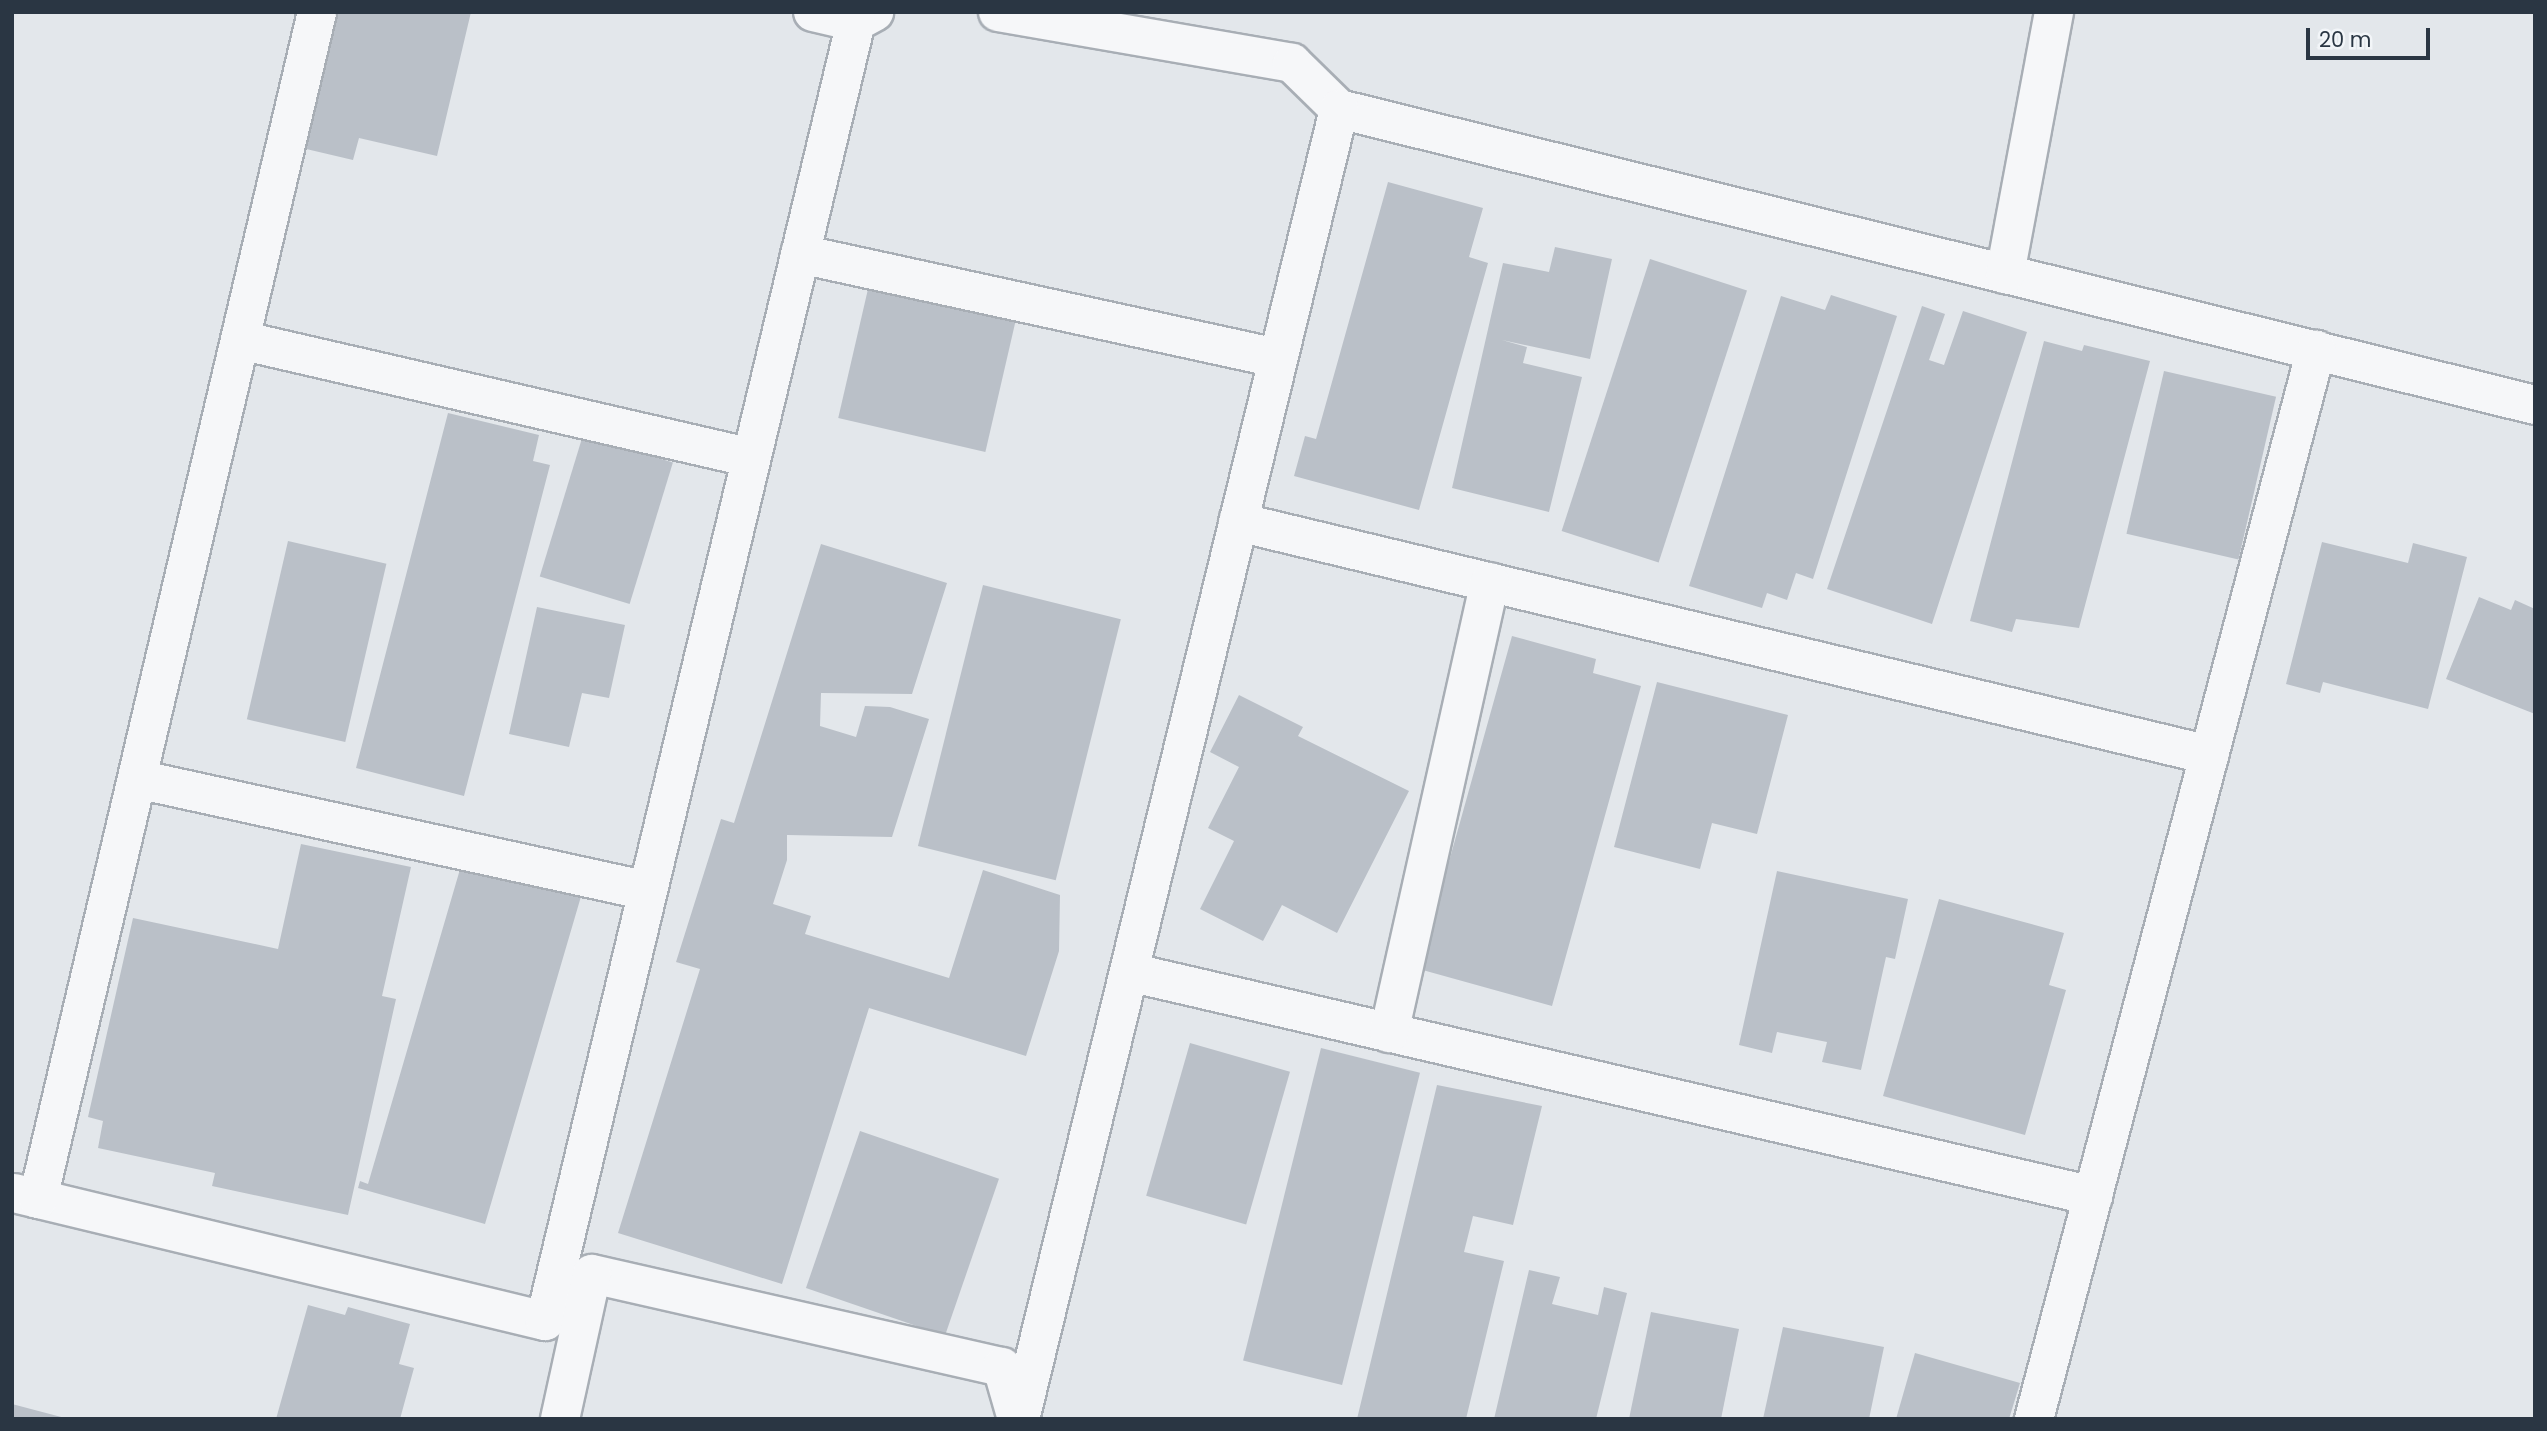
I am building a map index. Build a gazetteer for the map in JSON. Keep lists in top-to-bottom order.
{
  "scale_bar": "20 m"
}
